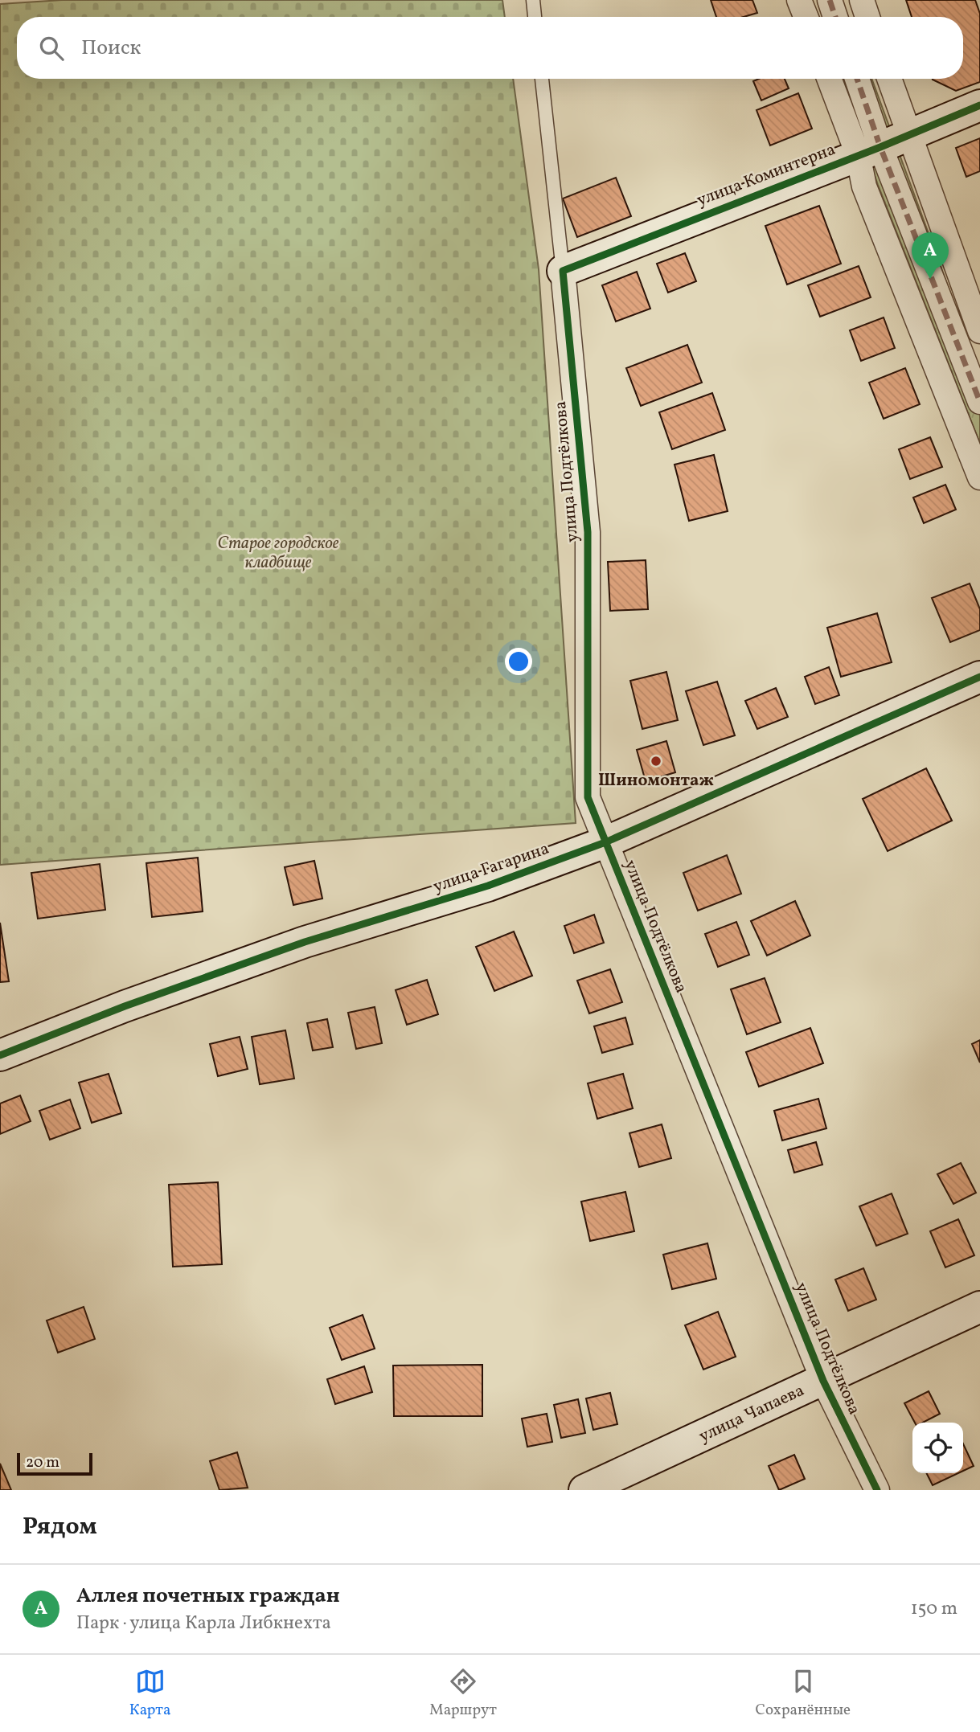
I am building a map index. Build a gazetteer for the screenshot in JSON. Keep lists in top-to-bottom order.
{
  "streets": {
    "street": [
      "улица Коминтерна",
      "улица Подтёлкова",
      "улица Гагарина",
      "улица Чапаева"
    ]
  },
  "crossings": [
    ["улица Коминтерна", "улица Подтёлкова"],
    ["улица Подтёлкова", "улица Гагарина"],
    ["улица Подтёлкова", "улица Чапаева"]
  ],
  "parks": ["Старое городское кладбище"],
  "places": ["Шиномонтаж"],
  "scale_bar": "20 m",
  "page": {
    "search": "Поиск",
    "pins": "A",
    "scale": "20 m",
    "heading": "Рядом",
    "list": [
      {
        "mark": "A",
        "name": "Аллея почетных граждан",
        "note": "Парк · улица Карла Либкнехта",
        "value": "150 m"
      }
    ],
    "nav": ["Карта", "Маршрут", "Сохранённые"]
  }
}
